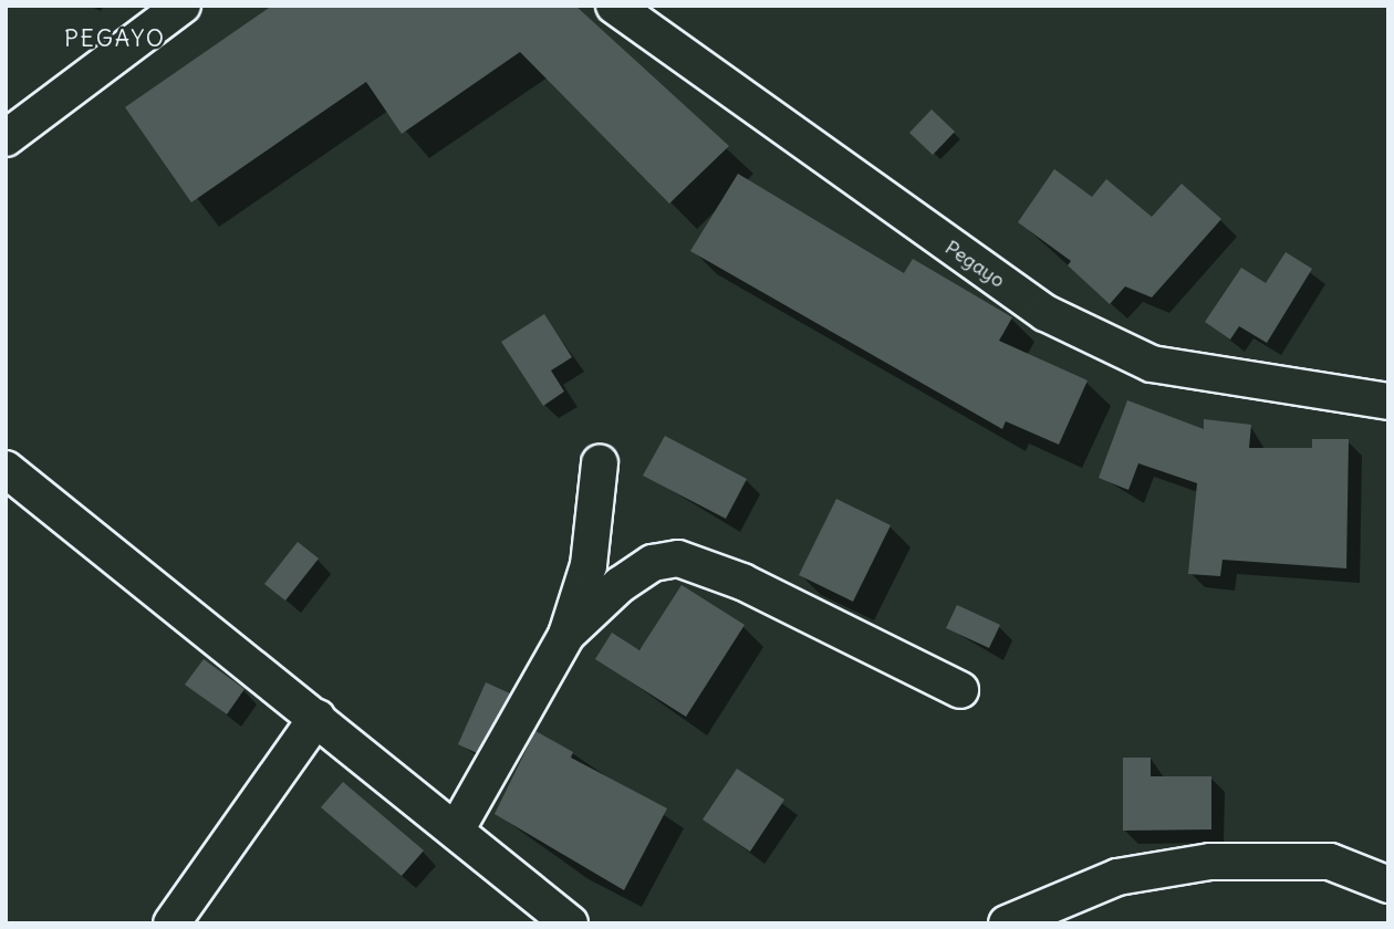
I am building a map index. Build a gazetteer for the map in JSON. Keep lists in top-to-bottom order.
{
  "streets": {
    "street": ["Pegayo"]
  },
  "districts": ["PEGAYO"]
}
